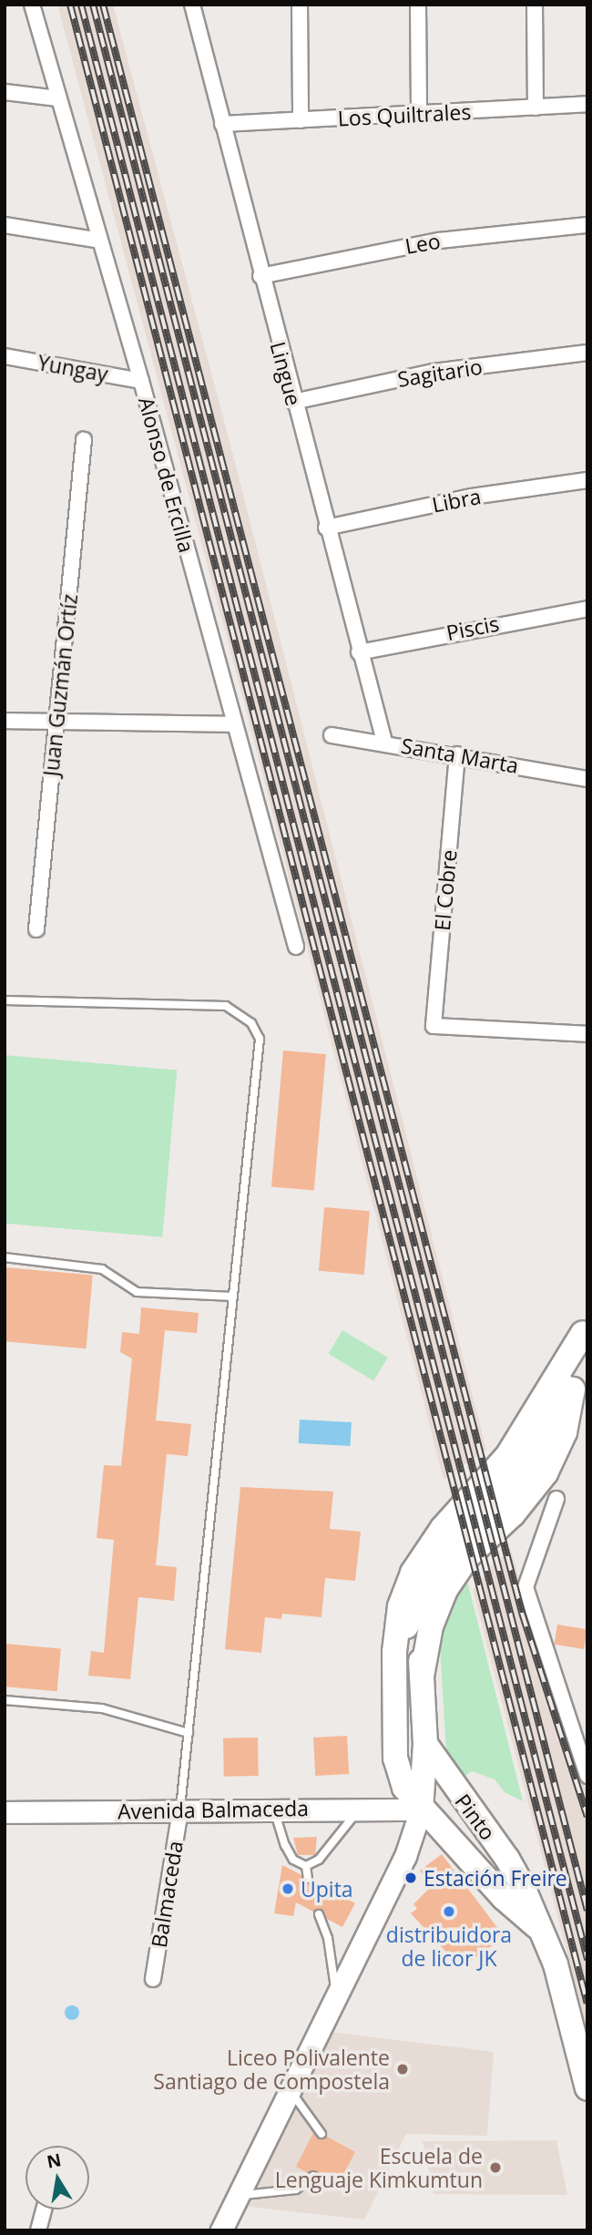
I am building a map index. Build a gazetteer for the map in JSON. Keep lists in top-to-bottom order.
{
  "streets": {
    "main road": ["Avenida Balmaceda", "Pinto"],
    "street": [
      "Los Quiltrales",
      "Leo",
      "Yungay",
      "Sagitario",
      "Lingue",
      "Alonso de Ercilla",
      "Libra",
      "Piscis",
      "Juan Guzmán Ortíz",
      "Santa Marta",
      "El Cobre",
      "Balmaceda"
    ]
  },
  "crossings": [
    ["Los Quiltrales", "Lingue"],
    ["Leo", "Lingue"],
    ["Yungay", "Alonso de Ercilla"],
    ["Sagitario", "Lingue"],
    ["Lingue", "Libra"],
    ["Lingue", "Piscis"],
    ["Lingue", "Santa Marta"],
    ["Santa Marta", "El Cobre"],
    ["Avenida Balmaceda", "Pinto"],
    ["Avenida Balmaceda", "Balmaceda"]
  ],
  "places": [
    "Estación Freire",
    "Upita",
    "distribuidora de licor JK",
    "Liceo Polivalente Santiago de Compostela",
    "Escuela de Lenguaje Kimkumtun"
  ],
  "north": "top"
}
